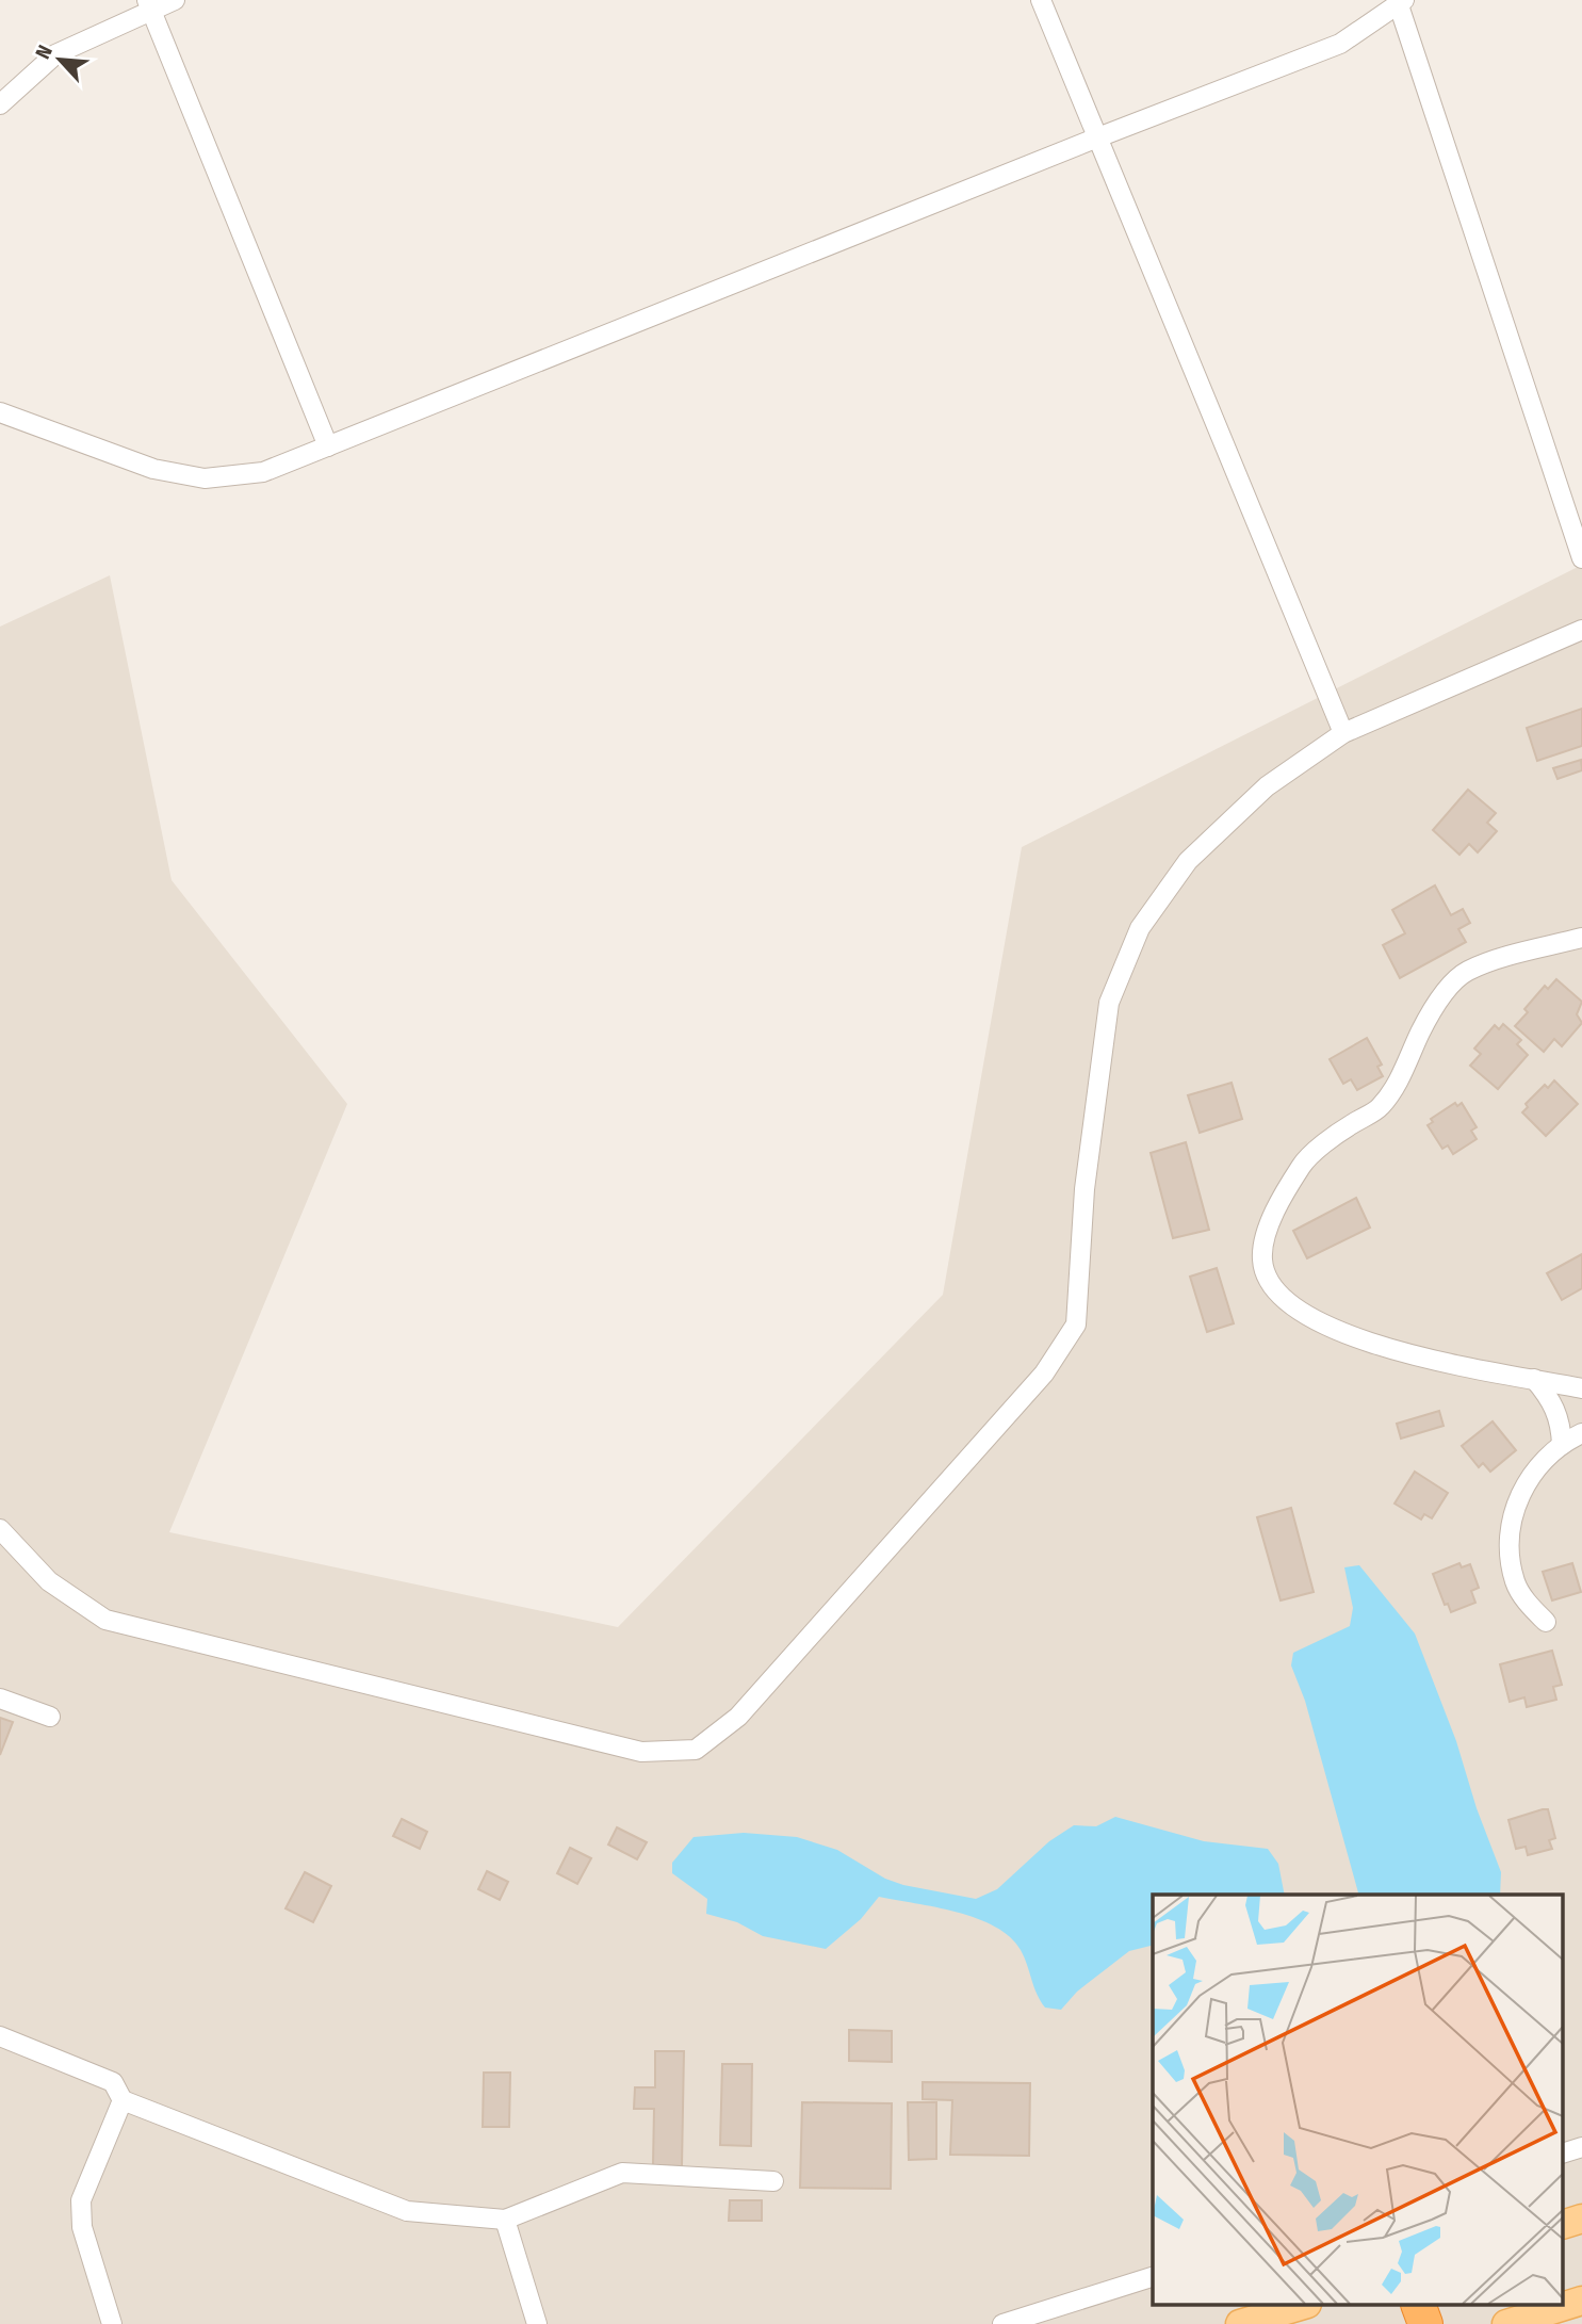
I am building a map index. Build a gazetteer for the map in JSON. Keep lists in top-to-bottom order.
{
  "north": "top left"
}
